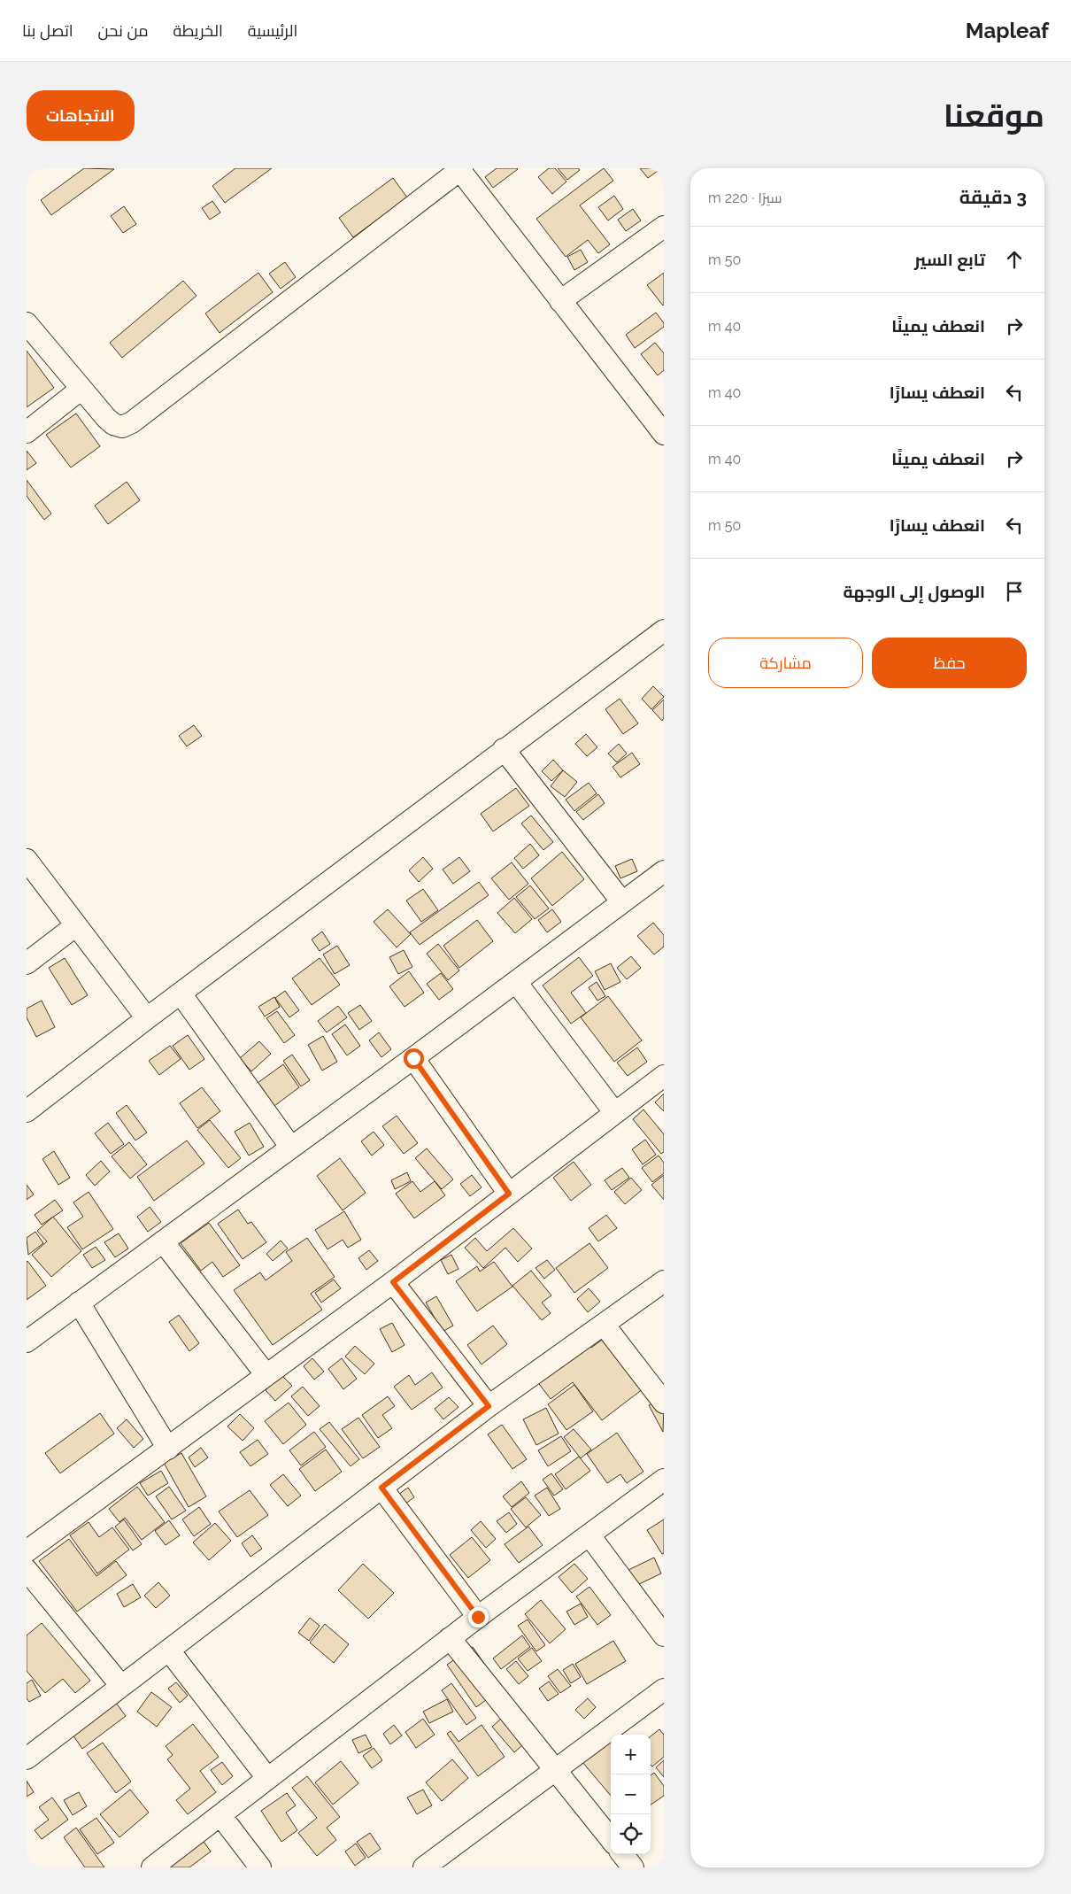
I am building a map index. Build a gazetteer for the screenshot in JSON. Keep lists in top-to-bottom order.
{
  "page": {
    "header": "Mapleaf",
    "nav": [
      "الرئيسية",
      "الخريطة",
      "من نحن",
      "اتصل بنا"
    ],
    "title": "موقعنا",
    "buttons": [
      "الاتجاهات",
      ["حفظ", "مشاركة"]
    ],
    "heading": ["3 دقيقة", "سيرًا · 220 m"],
    "list": [
      ["تابع السير", "50 m"],
      ["انعطف يمينًا", "40 m"],
      ["انعطف يسارًا", "40 m"],
      ["انعطف يمينًا", "40 m"],
      ["انعطف يسارًا", "50 m"],
      "الوصول إلى الوجهة"
    ],
    "map_buttons": ["+", "−"]
  }
}
